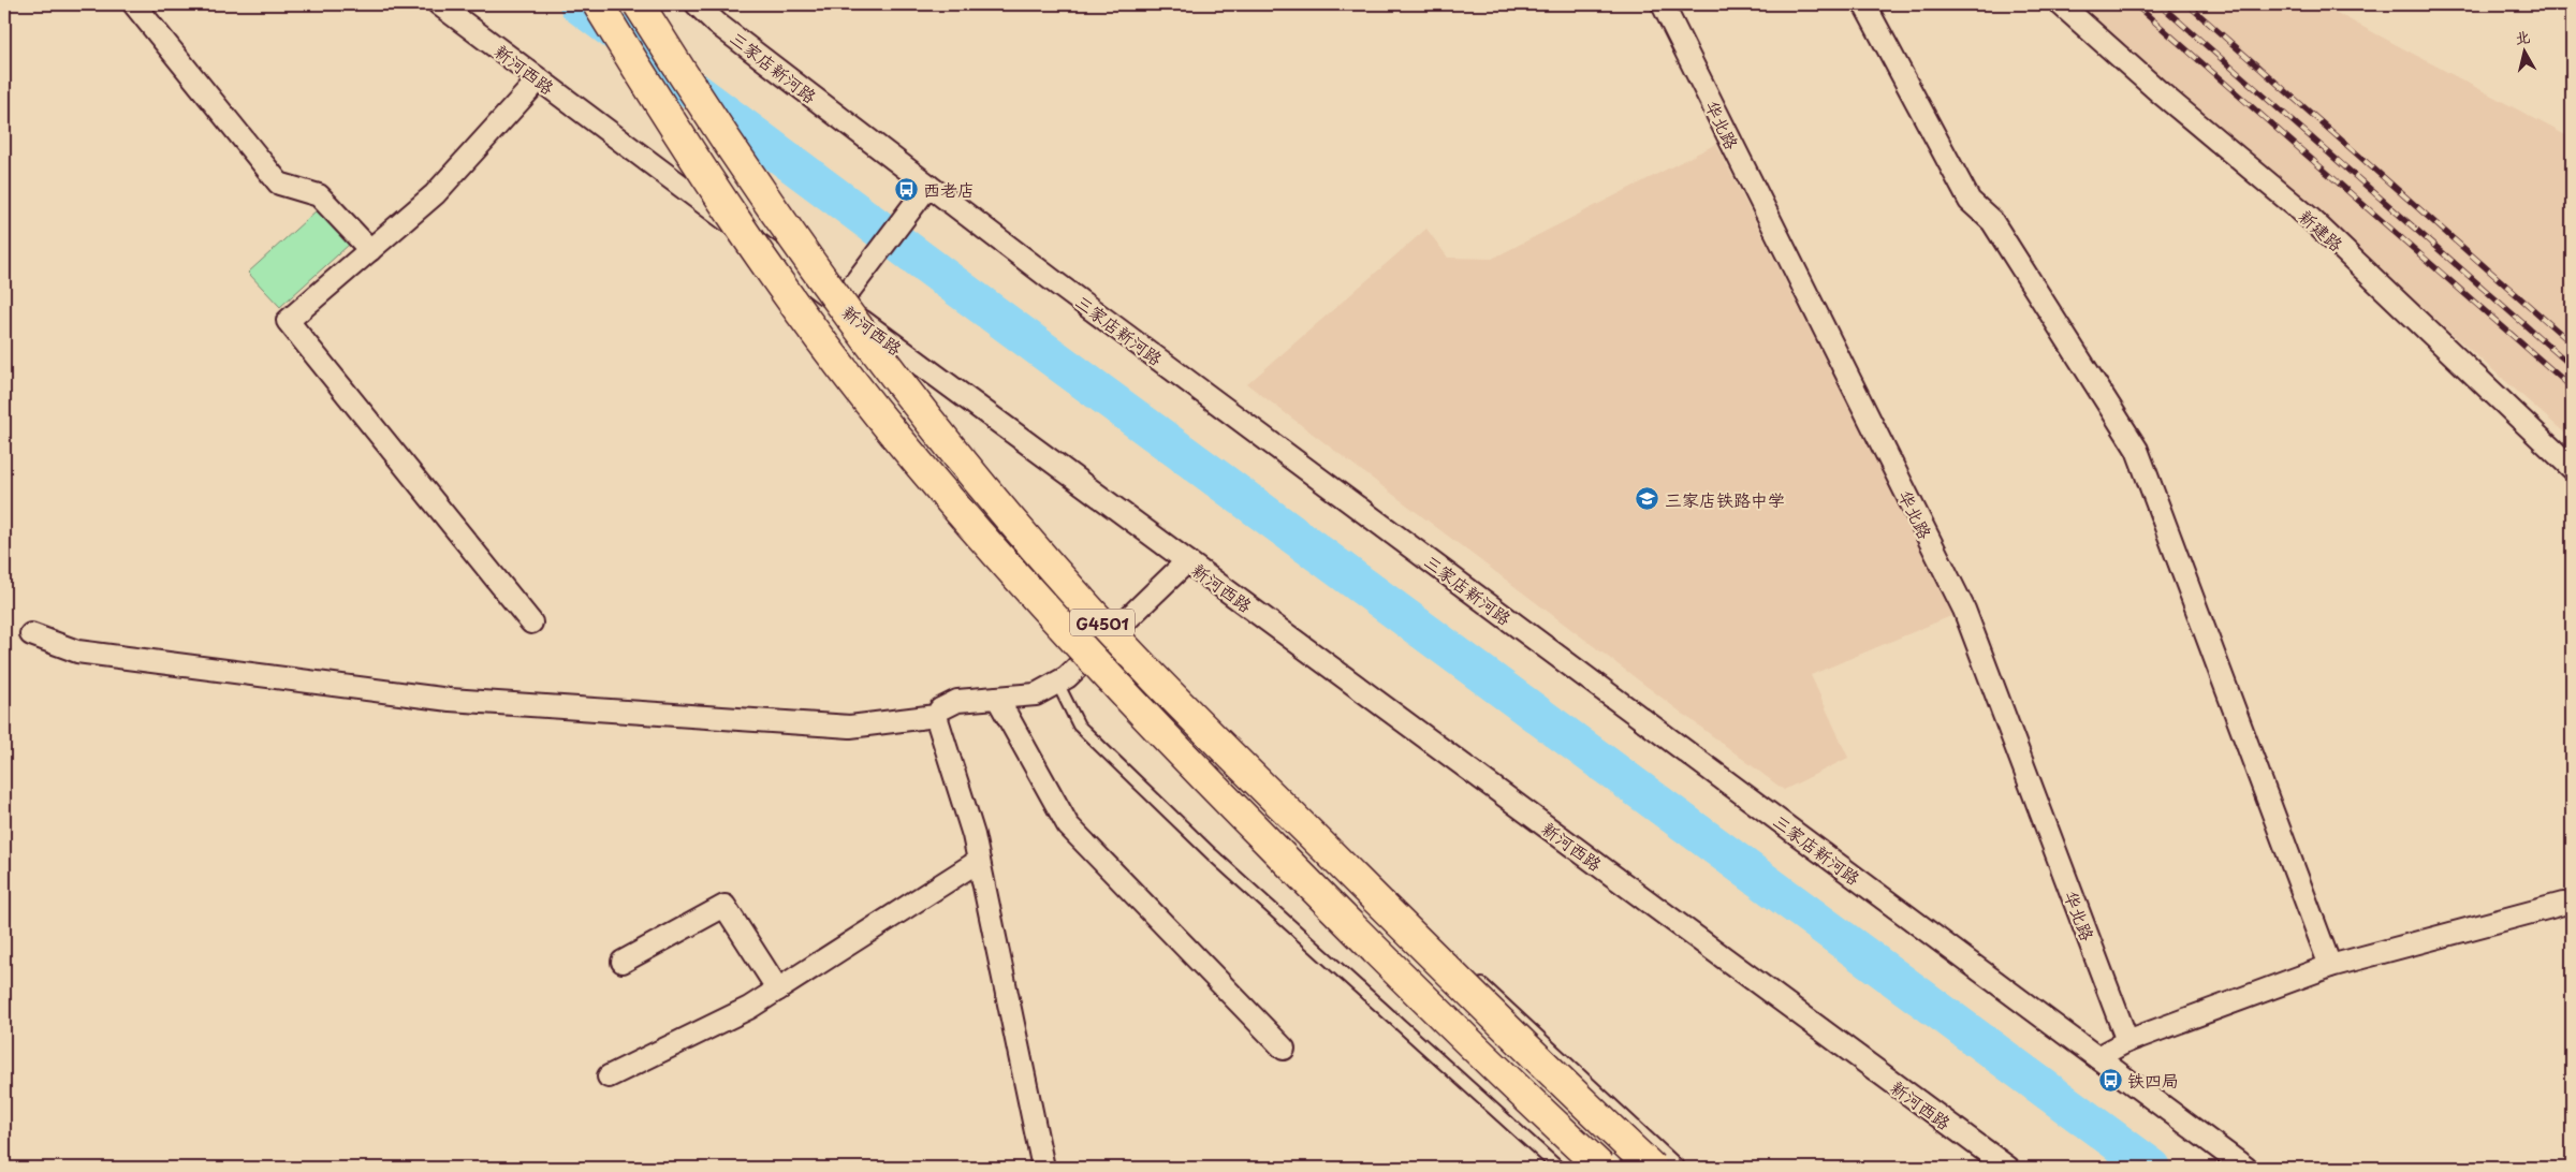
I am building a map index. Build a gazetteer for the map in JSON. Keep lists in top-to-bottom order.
{
  "streets": {
    "highway": ["G4501"],
    "street": [
      "三家店新河路",
      "新河西路",
      "华北路",
      "新建路"
    ]
  },
  "places": {
    "bus stop": ["西老店", "铁四局"],
    "school or university": ["三家店铁路中学"]
  },
  "north": "top"
}
